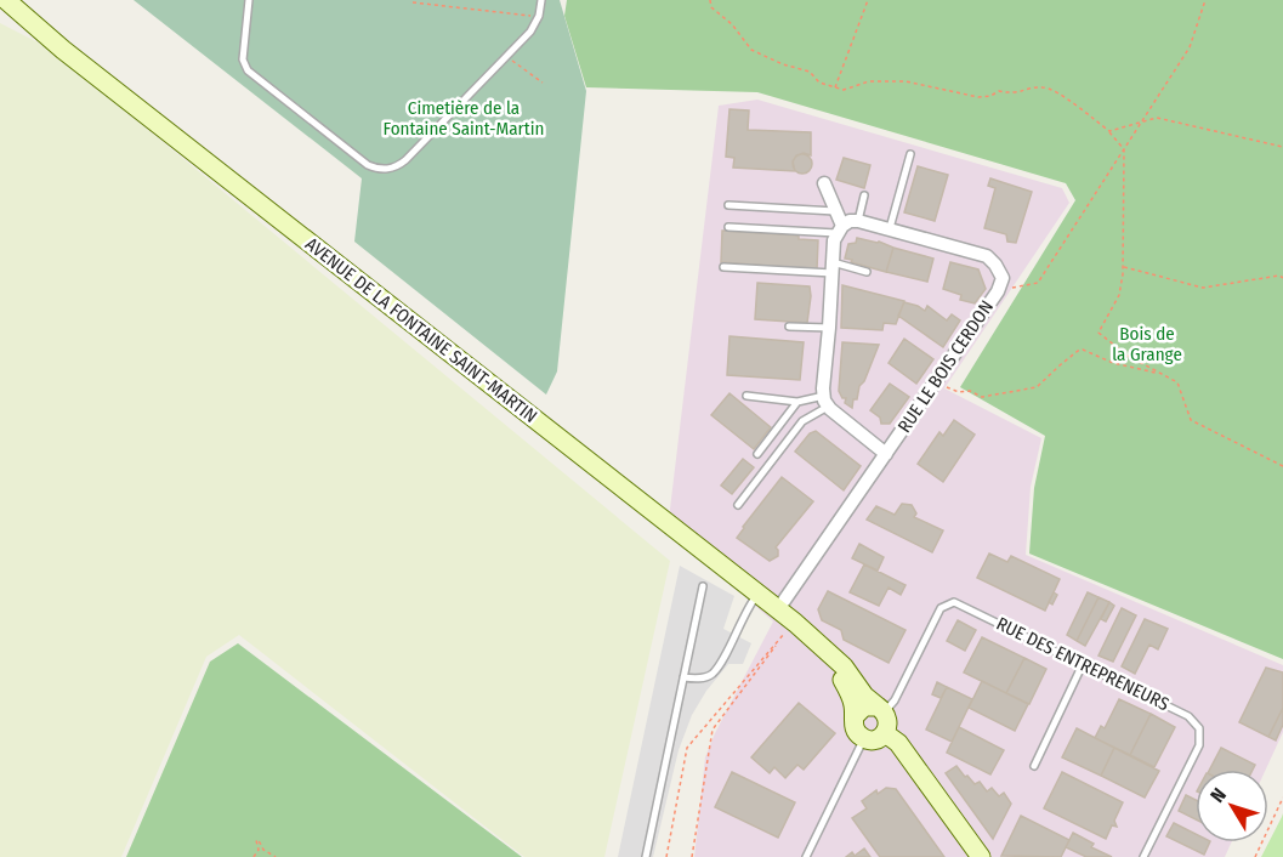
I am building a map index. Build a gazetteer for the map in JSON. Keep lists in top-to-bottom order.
{
  "streets": {
    "main road": ["AVENUE DE LA FONTAINE SAINT-MARTIN"],
    "street": ["RUE LE BOIS CERDON"],
    "lane": ["RUE DES ENTREPRENEURS"]
  },
  "crossings": [
    ["AVENUE DE LA FONTAINE SAINT-MARTIN", "RUE LE BOIS CERDON"],
    ["AVENUE DE LA FONTAINE SAINT-MARTIN", "RUE DES ENTREPRENEURS"]
  ],
  "parks": ["Cimetière de la Fontaine Saint-Martin", "Bois de la Grange"],
  "north": "top left"
}
